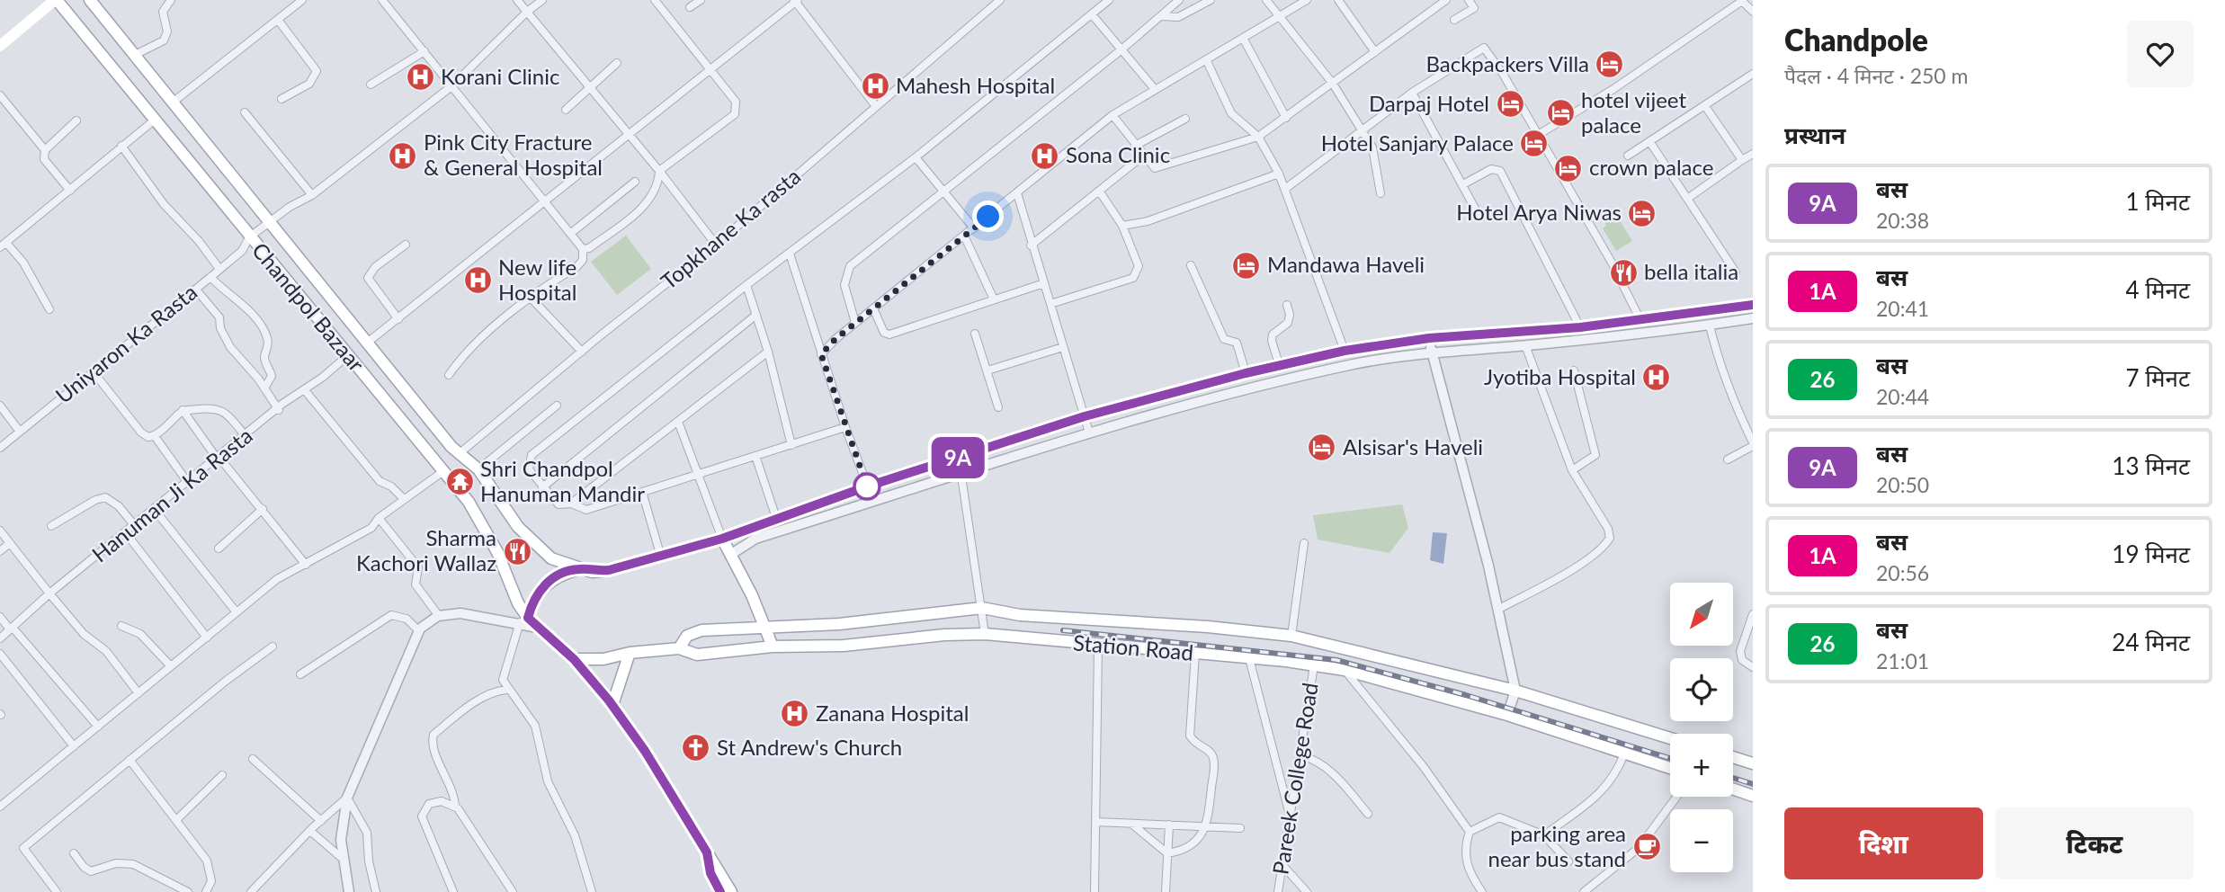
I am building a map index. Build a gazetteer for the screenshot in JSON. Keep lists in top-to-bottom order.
{
  "streets": {
    "main road": ["Chandpol Bazaar", "Station Road"],
    "street": [
      "Topkhane Ka rasta",
      "Uniyaron Ka Rasta",
      "Hanuman Ji Ka Rasta",
      "Pareek College Road"
    ]
  },
  "crossings": [
    ["Topkhane Ka rasta", "Chandpol Bazaar"],
    ["Chandpol Bazaar", "Uniyaron Ka Rasta"],
    ["Chandpol Bazaar", "Hanuman Ji Ka Rasta"],
    ["Chandpol Bazaar", "Station Road"],
    ["Station Road", "Pareek College Road"]
  ],
  "places": {
    "hotel": [
      "Backpackers Villa",
      "Darpaj Hotel",
      "hotel vijeet palace",
      "Hotel Sanjary Palace",
      "crown palace",
      "Hotel Arya Niwas",
      "Mandawa Haveli",
      "Alsisar's Haveli"
    ],
    "hospital": [
      "Korani Clinic",
      "Mahesh Hospital",
      "Pink City Fracture & General Hospital",
      "Sona Clinic",
      "New life Hospital",
      "Jyotiba Hospital",
      "Zanana Hospital"
    ],
    "restaurant": ["bella italia", "Sharma Kachori Wallaz"],
    "temple": ["Shri Chandpol Hanuman Mandir"],
    "church": ["St Andrew's Church"],
    "cafe": ["parking area near bus stand"]
  },
  "lines": ["bus line 9A"],
  "north": "bottom left",
  "page": {
    "on_map": "9A",
    "heading": [
      ["Chandpole", "पैदल · 4 मिनट · 250 m"],
      "प्रस्थान"
    ],
    "list": [
      {
        "mark": "9A",
        "name": "बस",
        "note": "20:38",
        "value": "1 मिनट"
      },
      {
        "mark": "1A",
        "name": "बस",
        "note": "20:41",
        "value": "4 मिनट"
      },
      {
        "mark": "26",
        "name": "बस",
        "note": "20:44",
        "value": "7 मिनट"
      },
      {
        "mark": "9A",
        "name": "बस",
        "note": "20:50",
        "value": "13 मिनट"
      },
      {
        "mark": "1A",
        "name": "बस",
        "note": "20:56",
        "value": "19 मिनट"
      },
      {
        "mark": "26",
        "name": "बस",
        "note": "21:01",
        "value": "24 मिनट"
      }
    ],
    "map_buttons": ["+", "−"],
    "buttons": ["दिशा", "टिकट"]
  }
}
